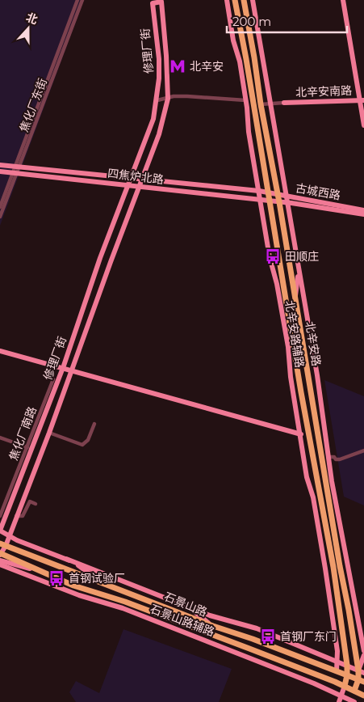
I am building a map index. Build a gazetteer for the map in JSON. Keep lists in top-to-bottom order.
{
  "streets": {
    "main road": ["北辛安路", "石景山路"],
    "street": [
      "修理厂街",
      "北辛安南路",
      "焦化厂东街",
      "四焦炉北路",
      "古城西路",
      "北辛安路辅路",
      "焦化厂南路",
      "石景山路辅路"
    ]
  },
  "crossings": [
    ["修理厂街", "四焦炉北路"],
    ["焦化厂东街", "四焦炉北路"],
    ["四焦炉北路", "古城西路"],
    ["四焦炉北路", "北辛安路辅路"],
    ["四焦炉北路", "北辛安路"],
    ["古城西路", "北辛安路辅路"],
    ["古城西路", "北辛安路"],
    ["北辛安路辅路", "石景山路"],
    ["北辛安路辅路", "石景山路辅路"],
    ["北辛安路", "石景山路"],
    ["北辛安路", "石景山路辅路"]
  ],
  "places": {
    "metro station": ["北辛安"],
    "bus stop": ["田顺庄", "首钢试验厂", "首钢厂东门"]
  },
  "scale_bar": "200 m",
  "north": "top"
}
